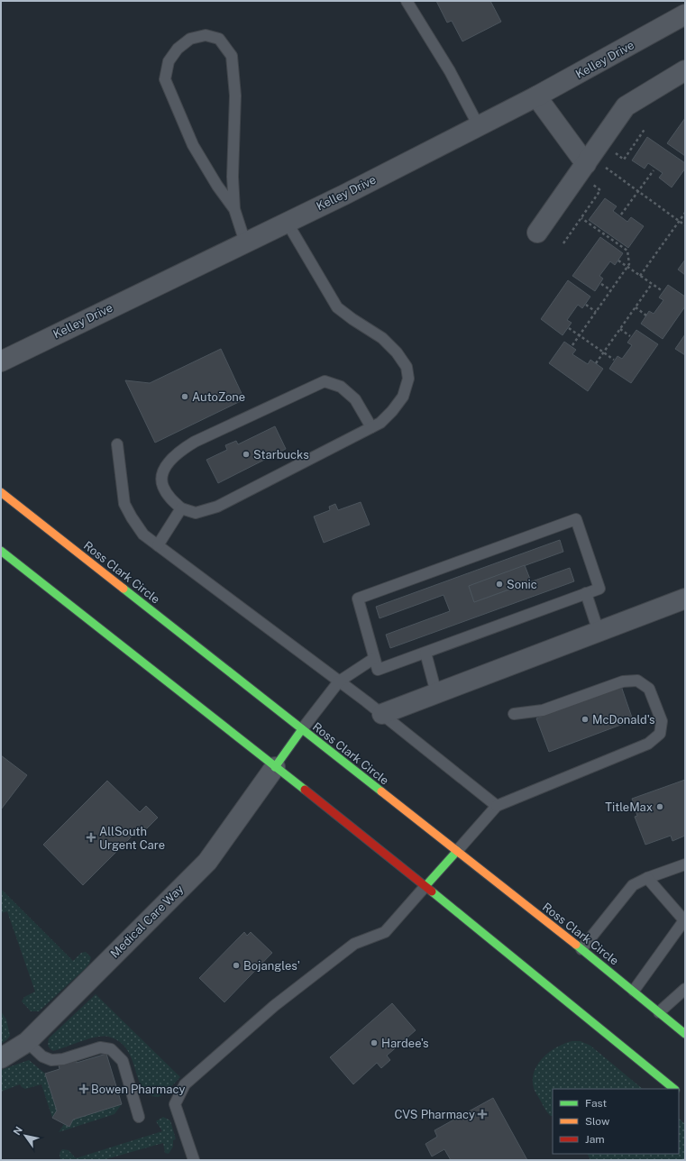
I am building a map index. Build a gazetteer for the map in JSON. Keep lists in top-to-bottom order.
{
  "streets": {
    "highway": ["Ross Clark Circle"],
    "street": ["Kelley Drive", "Medical Care Way"]
  },
  "places": {
    "other": [
      "AutoZone",
      "Starbucks",
      "Sonic",
      "McDonald's",
      "TitleMax",
      "Bojangles'",
      "Hardee's"
    ],
    "health": ["AllSouth Urgent Care", "Bowen Pharmacy", "CVS Pharmacy"]
  },
  "legend": ["Fast", "Slow", "Jam"],
  "north": "top left"
}
